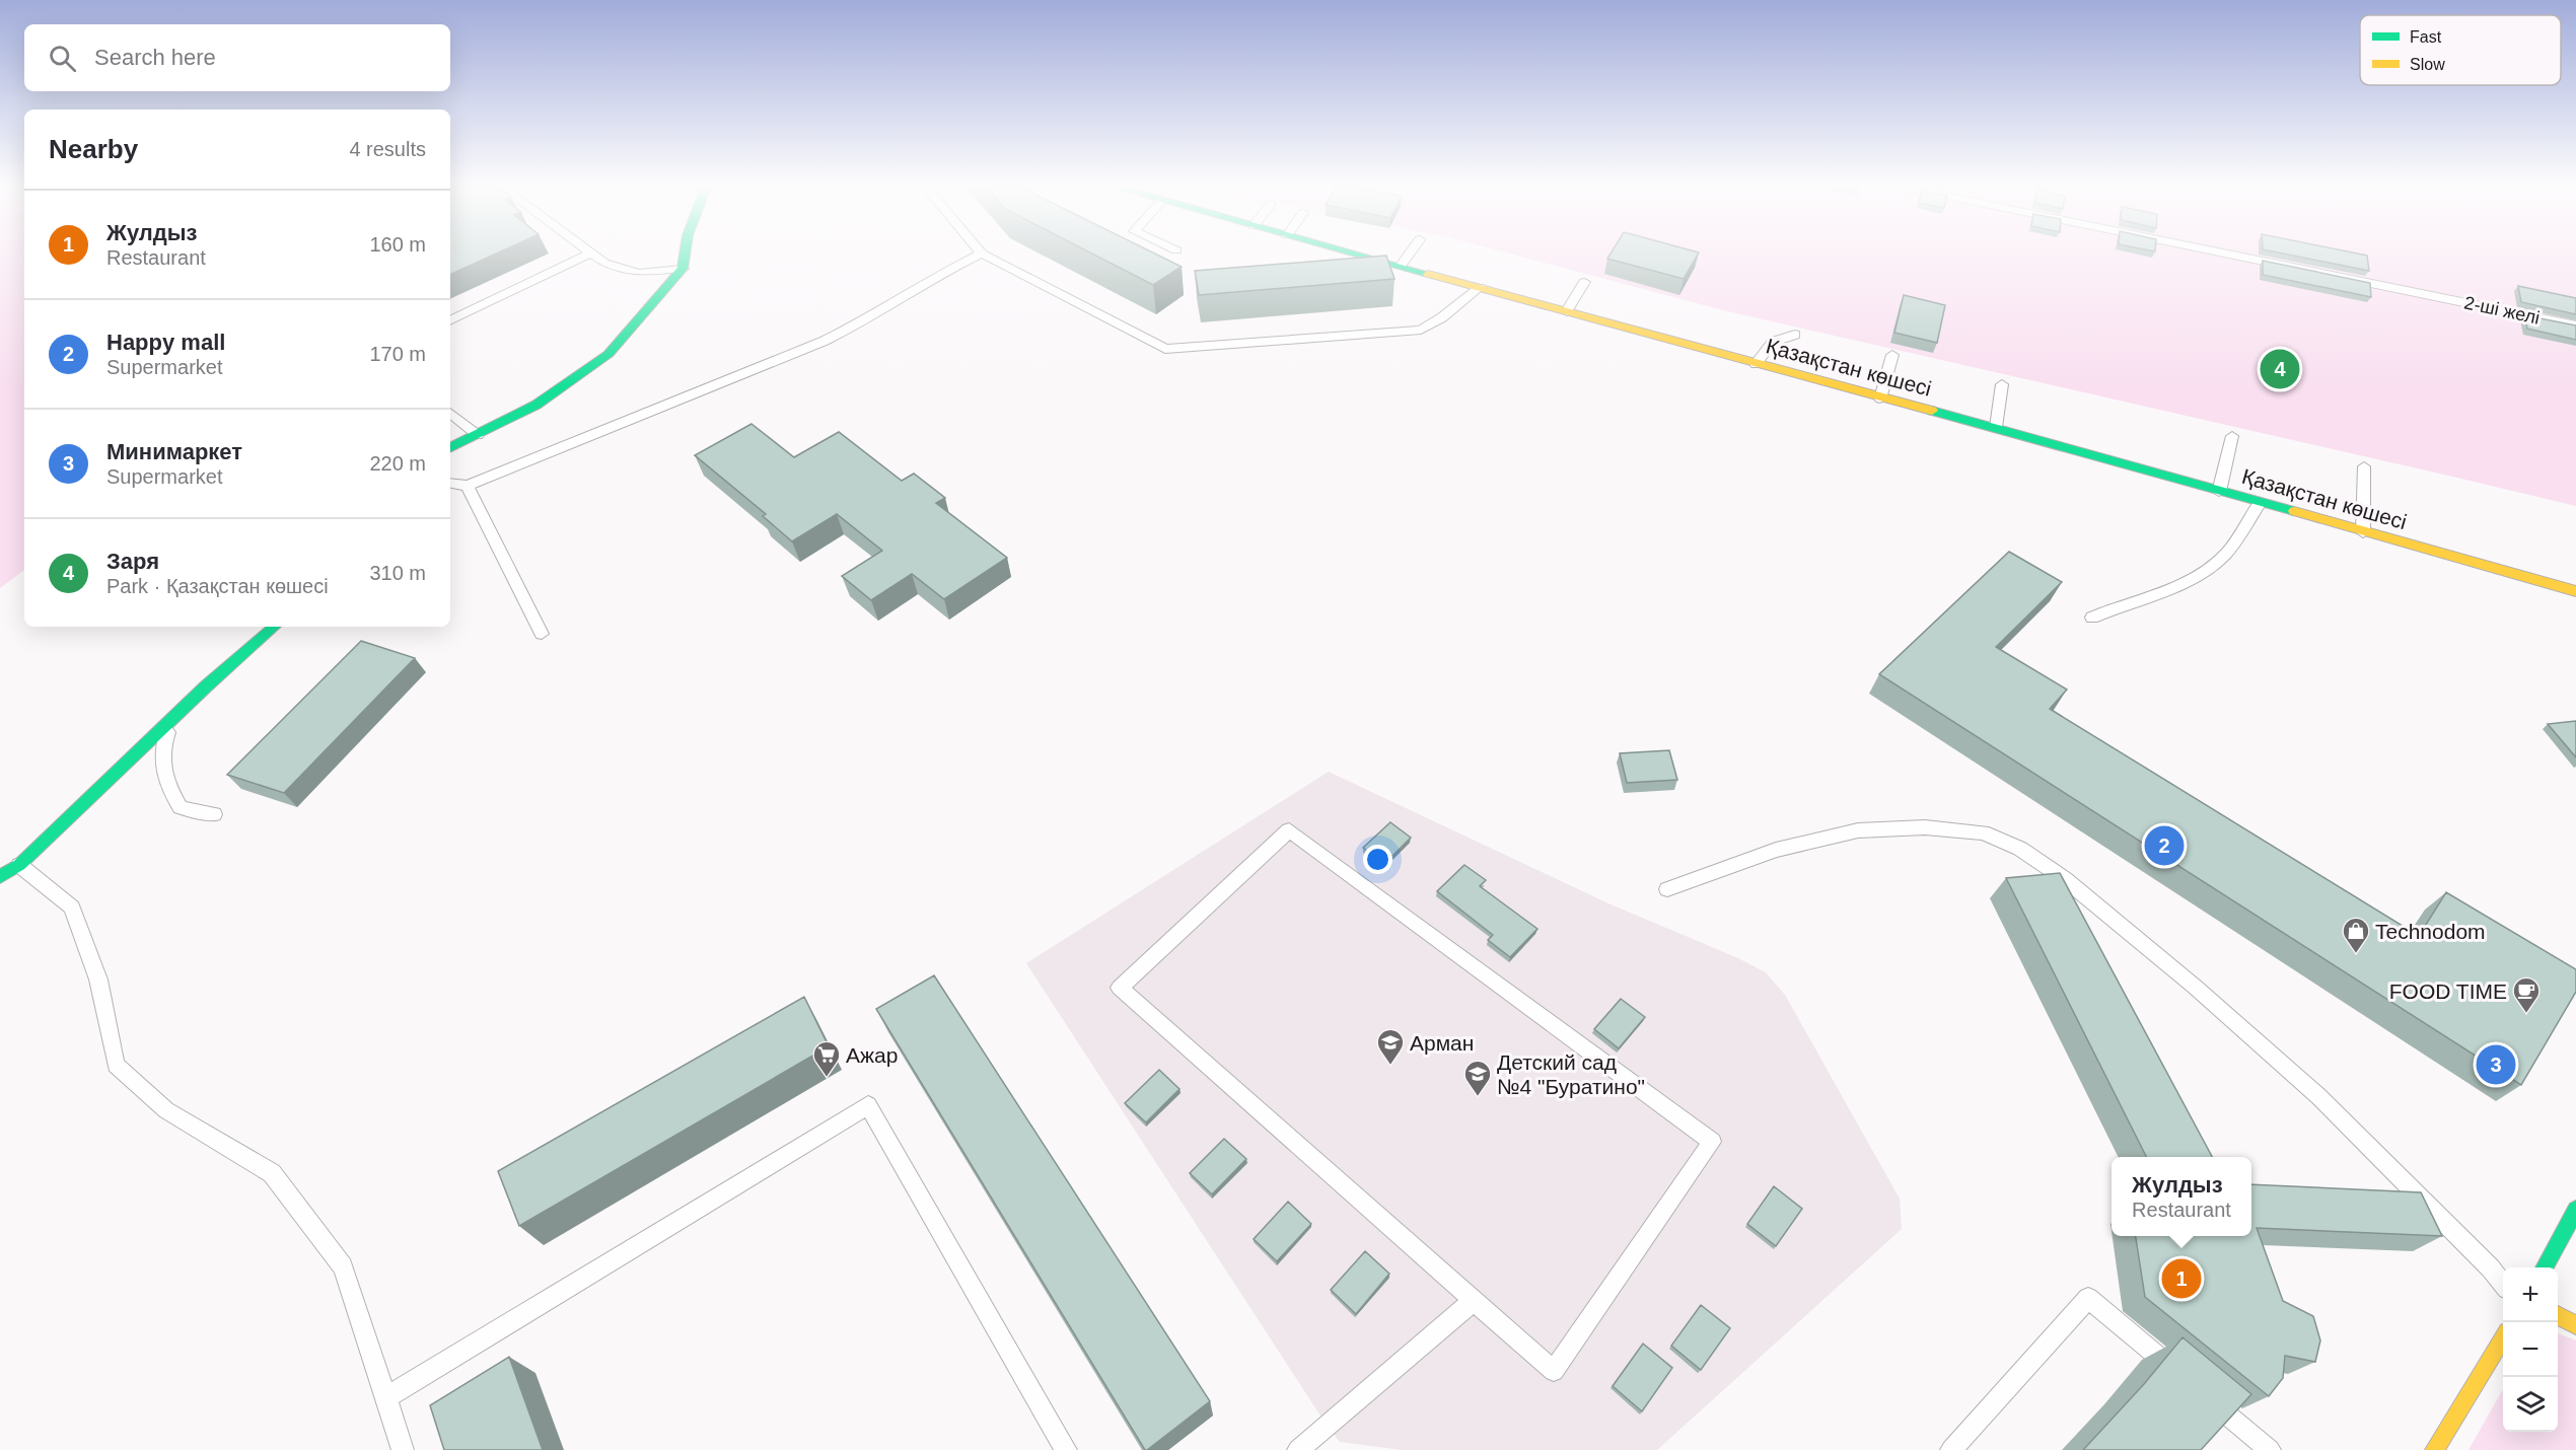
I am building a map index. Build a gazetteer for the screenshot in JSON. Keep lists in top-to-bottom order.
{
  "streets": {
    "street": ["Қазақстан көшесі"],
    "lane": ["2-ші желі"]
  },
  "places": {
    "shop": ["Technodom"],
    "cafe": ["FOOD TIME"],
    "school or university": ["Арман", "Детский сад №4 \"Буратино\""],
    "supermarket": ["Ажар"]
  },
  "legend": ["Fast", "Slow"],
  "page": {
    "search": "Search here",
    "heading": ["Nearby", "4 results"],
    "list": [
      {
        "mark": "1",
        "name": "Жулдыз",
        "note": "Restaurant",
        "value": "160 m"
      },
      {
        "mark": "2",
        "name": "Happy mall",
        "note": "Supermarket",
        "value": "170 m"
      },
      {
        "mark": "3",
        "name": "Минимаркет",
        "note": "Supermarket",
        "value": "220 m"
      },
      {
        "mark": "4",
        "name": "Заря",
        "note": "Park · Қазақстан көшесі",
        "value": "310 m"
      }
    ],
    "pins": [
      "4",
      "2",
      "3",
      "1"
    ],
    "popup": ["Жулдыз", "Restaurant"],
    "map_buttons": ["+", "−"]
  }
}
